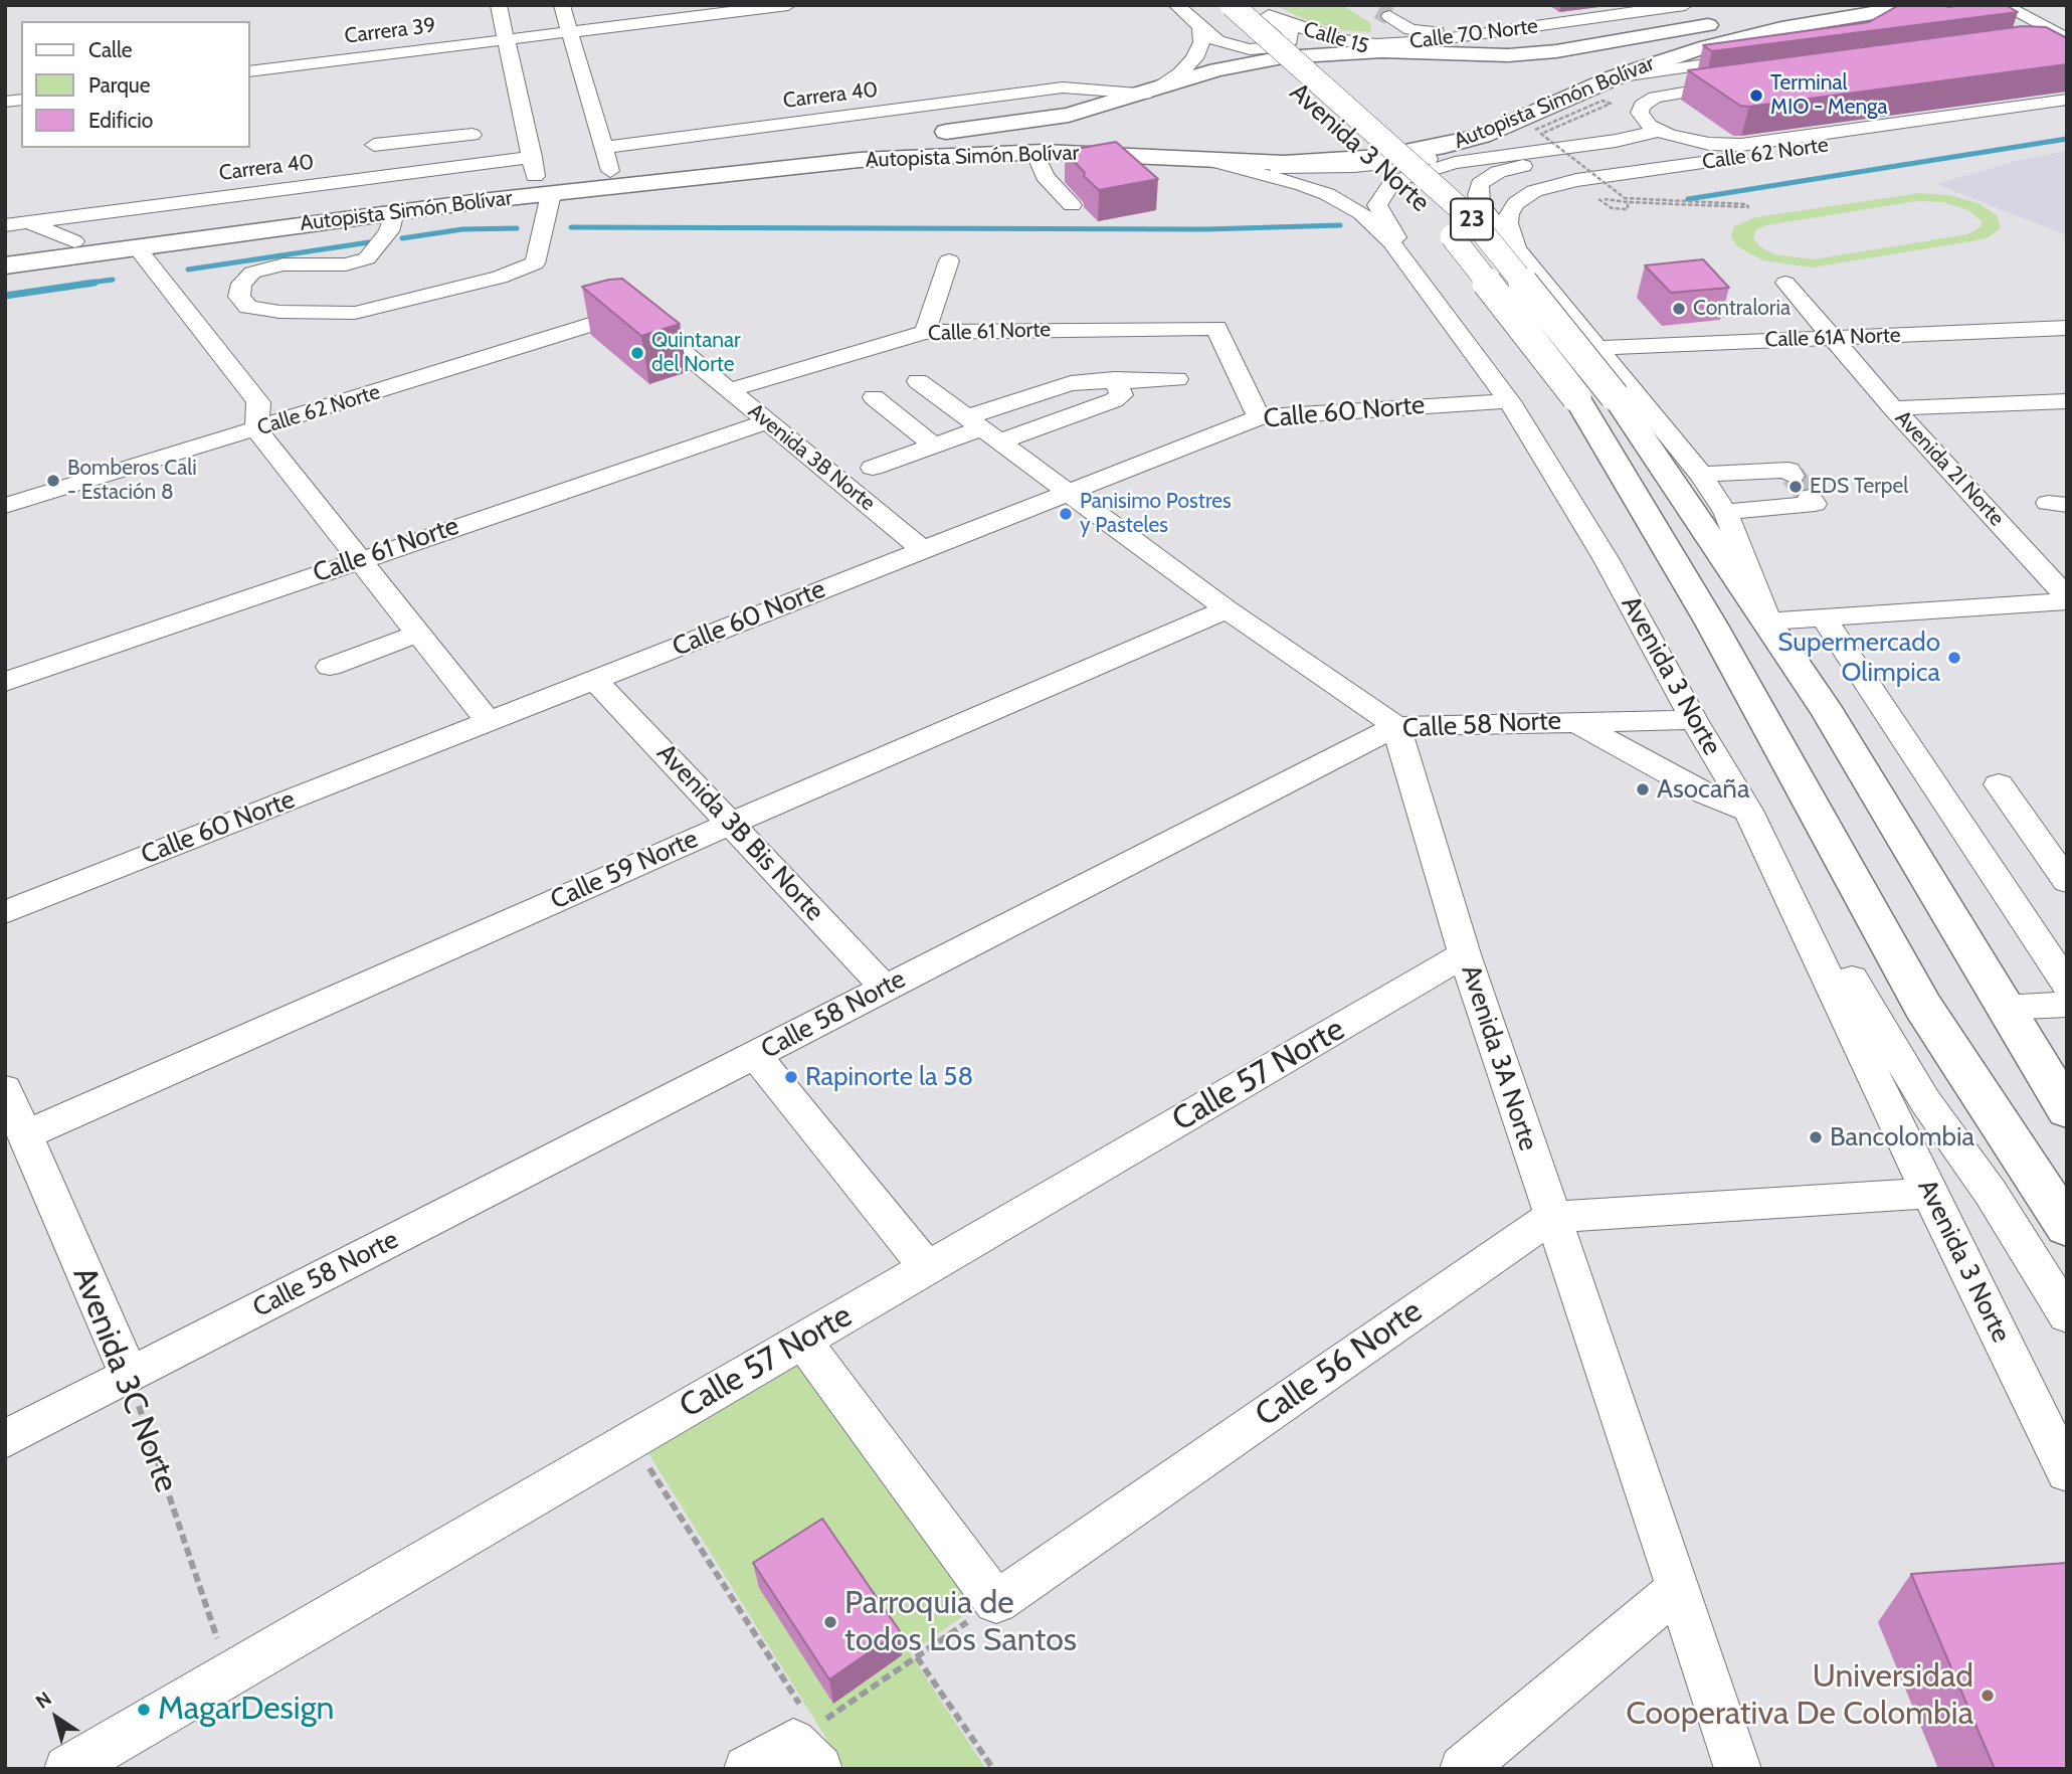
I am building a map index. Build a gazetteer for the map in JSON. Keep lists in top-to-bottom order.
{
  "streets": {
    "main road": [
      "Calle 15",
      "Autopista Simón Bolívar",
      "Avenida 3 Norte",
      "23"
    ],
    "street": [
      "Carrera 39",
      "Calle 70 Norte",
      "Carrera 40",
      "Calle 62 Norte",
      "Calle 61 Norte",
      "Calle 61A Norte",
      "Calle 60 Norte",
      "Avenida 3B Norte",
      "Avenida 2I Norte",
      "Calle 58 Norte",
      "Avenida 3B Bis Norte",
      "Calle 59 Norte",
      "Avenida 3A Norte",
      "Calle 57 Norte",
      "Calle 56 Norte",
      "Avenida 3C Norte"
    ]
  },
  "crossings": [
    ["Calle 70 Norte", "Calle 15"],
    ["Calle 15", "Autopista Simón Bolívar"],
    ["Calle 15", "Avenida 3 Norte"],
    ["Carrera 40", "Autopista Simón Bolívar"],
    ["Autopista Simón Bolívar", "Avenida 3 Norte"],
    ["Avenida 3 Norte", "Calle 62 Norte"],
    ["Avenida 3 Norte", "Calle 61A Norte"],
    ["Avenida 3 Norte", "Calle 60 Norte"],
    ["Avenida 3 Norte", "Calle 58 Norte"],
    ["Calle 62 Norte", "Avenida 3B Norte"],
    ["Calle 61 Norte", "Calle 60 Norte"],
    ["Calle 61 Norte", "Avenida 3B Norte"],
    ["Calle 61A Norte", "Avenida 2I Norte"],
    ["Calle 60 Norte", "Avenida 3B Norte"],
    ["Calle 60 Norte", "Avenida 3B Bis Norte"],
    ["Calle 58 Norte", "Avenida 3B Bis Norte"],
    ["Calle 58 Norte", "Avenida 3A Norte"],
    ["Calle 58 Norte", "Avenida 3C Norte"],
    ["Avenida 3B Bis Norte", "Calle 59 Norte"],
    ["Calle 59 Norte", "Avenida 3C Norte"],
    ["Avenida 3A Norte", "Calle 57 Norte"],
    ["Avenida 3A Norte", "Calle 56 Norte"],
    ["Calle 57 Norte", "Avenida 3C Norte"]
  ],
  "places": [
    "Terminal MIO - Menga",
    "Contraloria",
    "Quintanar del Norte",
    "Bomberos Cali - Estación 8",
    "EDS Terpel",
    "Panisimo Postres y Pasteles",
    "Supermercado Olimpica",
    "Asocaña",
    "Rapinorte la 58",
    "Bancolombia",
    "Parroquia de todos Los Santos",
    "Universidad Cooperativa De Colombia",
    "MagarDesign"
  ],
  "legend": ["Calle", "Parque", "Edificio"],
  "north": "top left"
}
